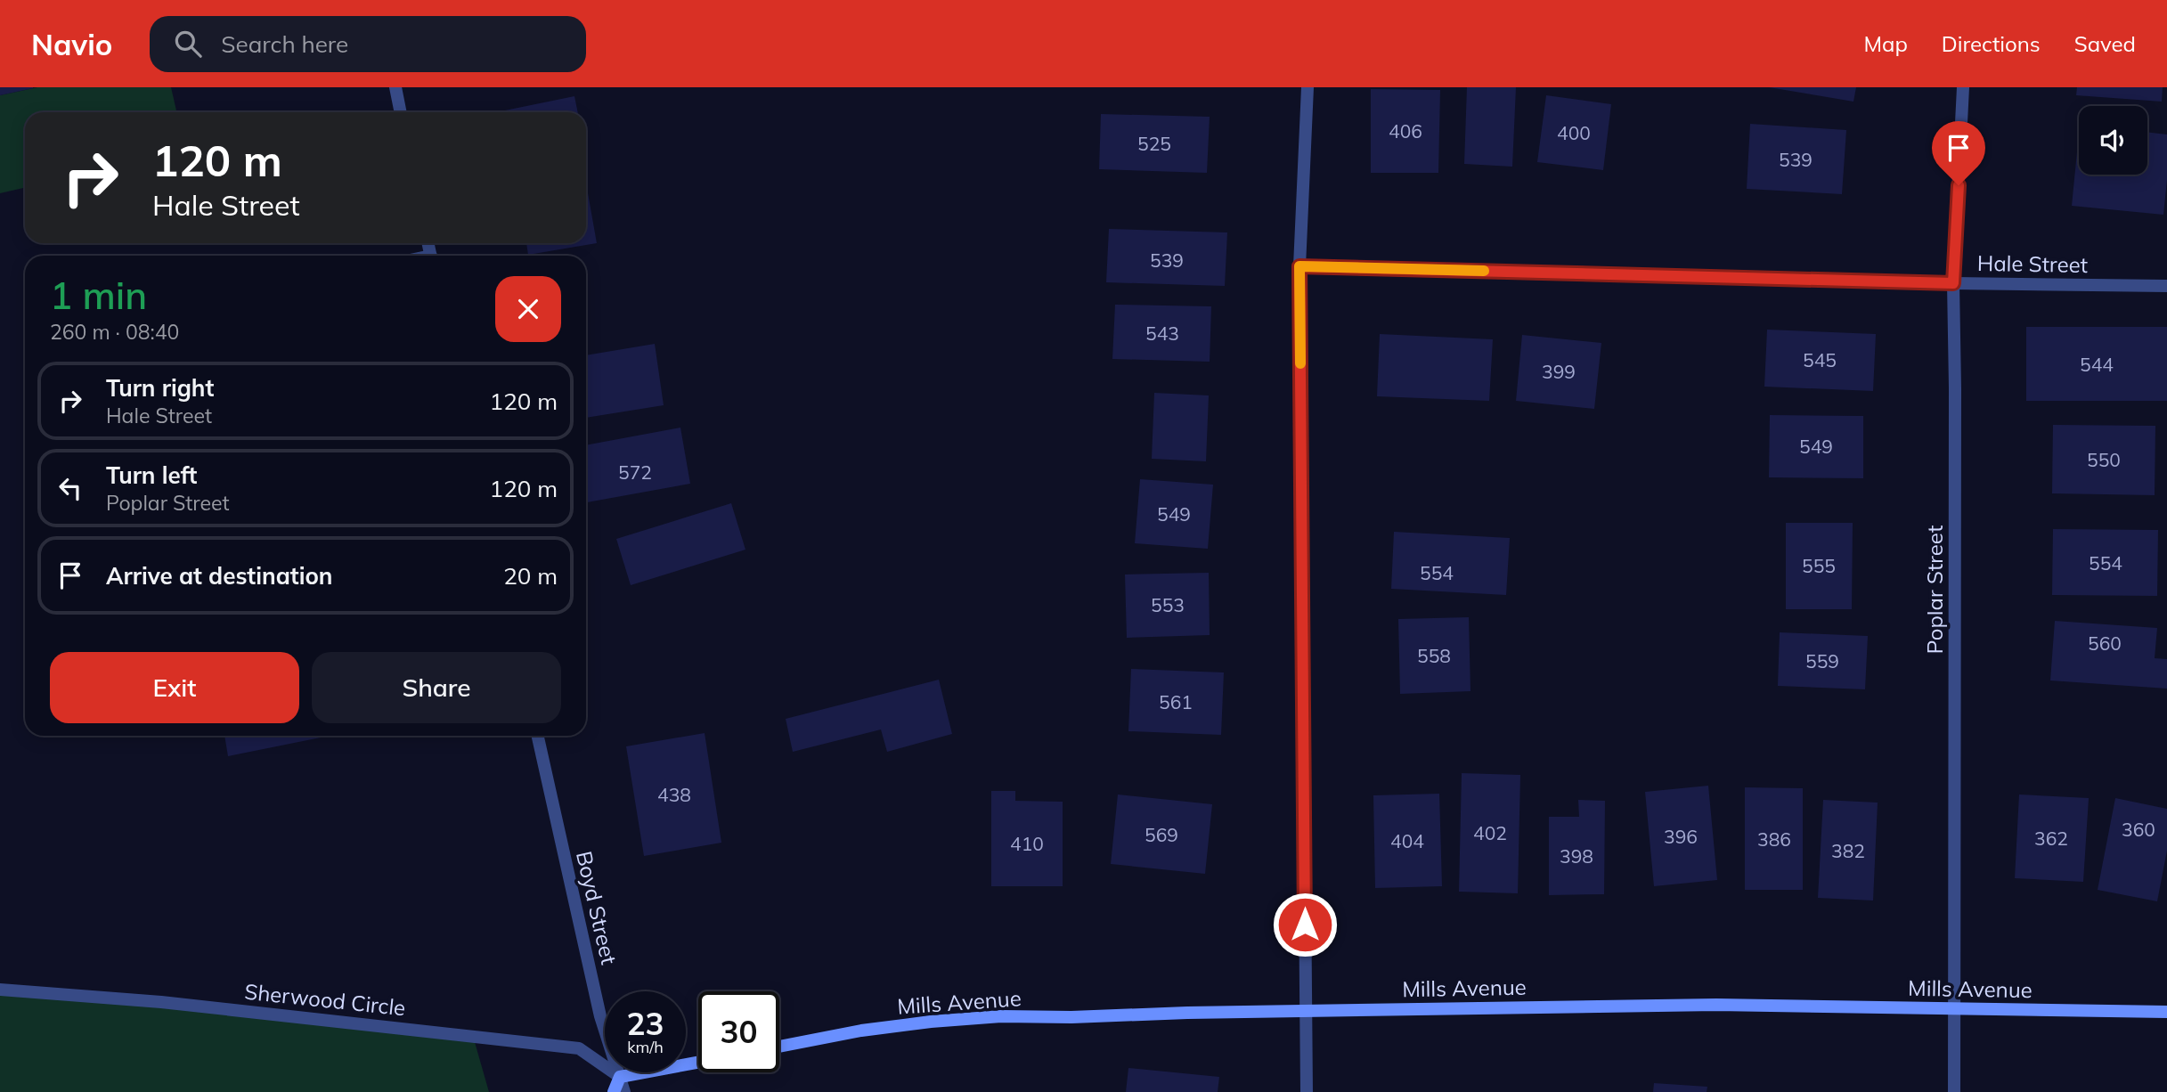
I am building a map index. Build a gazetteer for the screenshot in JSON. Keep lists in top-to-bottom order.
{
  "streets": {
    "street": [
      "Hale Street",
      "Poplar Street",
      "Boyd Street",
      "Mills Avenue",
      "Sherwood Circle"
    ]
  },
  "crossings": [
    ["Hale Street", "Poplar Street"],
    ["Poplar Street", "Mills Avenue"],
    ["Boyd Street", "Sherwood Circle"]
  ],
  "house_numbers": [
    "406",
    "400",
    "525",
    "539",
    "539",
    "543",
    "545",
    "544",
    "399",
    "549",
    "550",
    "572",
    "549",
    "554",
    "555",
    "554",
    "553",
    "560",
    "558",
    "559",
    "561",
    "438",
    "360",
    "402",
    "569",
    "396",
    "362",
    "386",
    "404",
    "410",
    "382",
    "398"
  ],
  "page": {
    "header": "Navio",
    "search": "Search here",
    "nav": ["Map", "Directions", "Saved"],
    "turn": ["120 m", "Hale Street"],
    "heading": ["1 min", "260 m · 08:40"],
    "list": [
      {
        "name": "Turn right",
        "note": "Hale Street",
        "value": "120 m"
      },
      {
        "name": "Turn left",
        "note": "Poplar Street",
        "value": "120 m"
      },
      {
        "name": "Arrive at destination",
        "value": "20 m"
      }
    ],
    "buttons": ["Exit", "Share"],
    "speed": "23 km/h",
    "limit": "30"
  }
}
